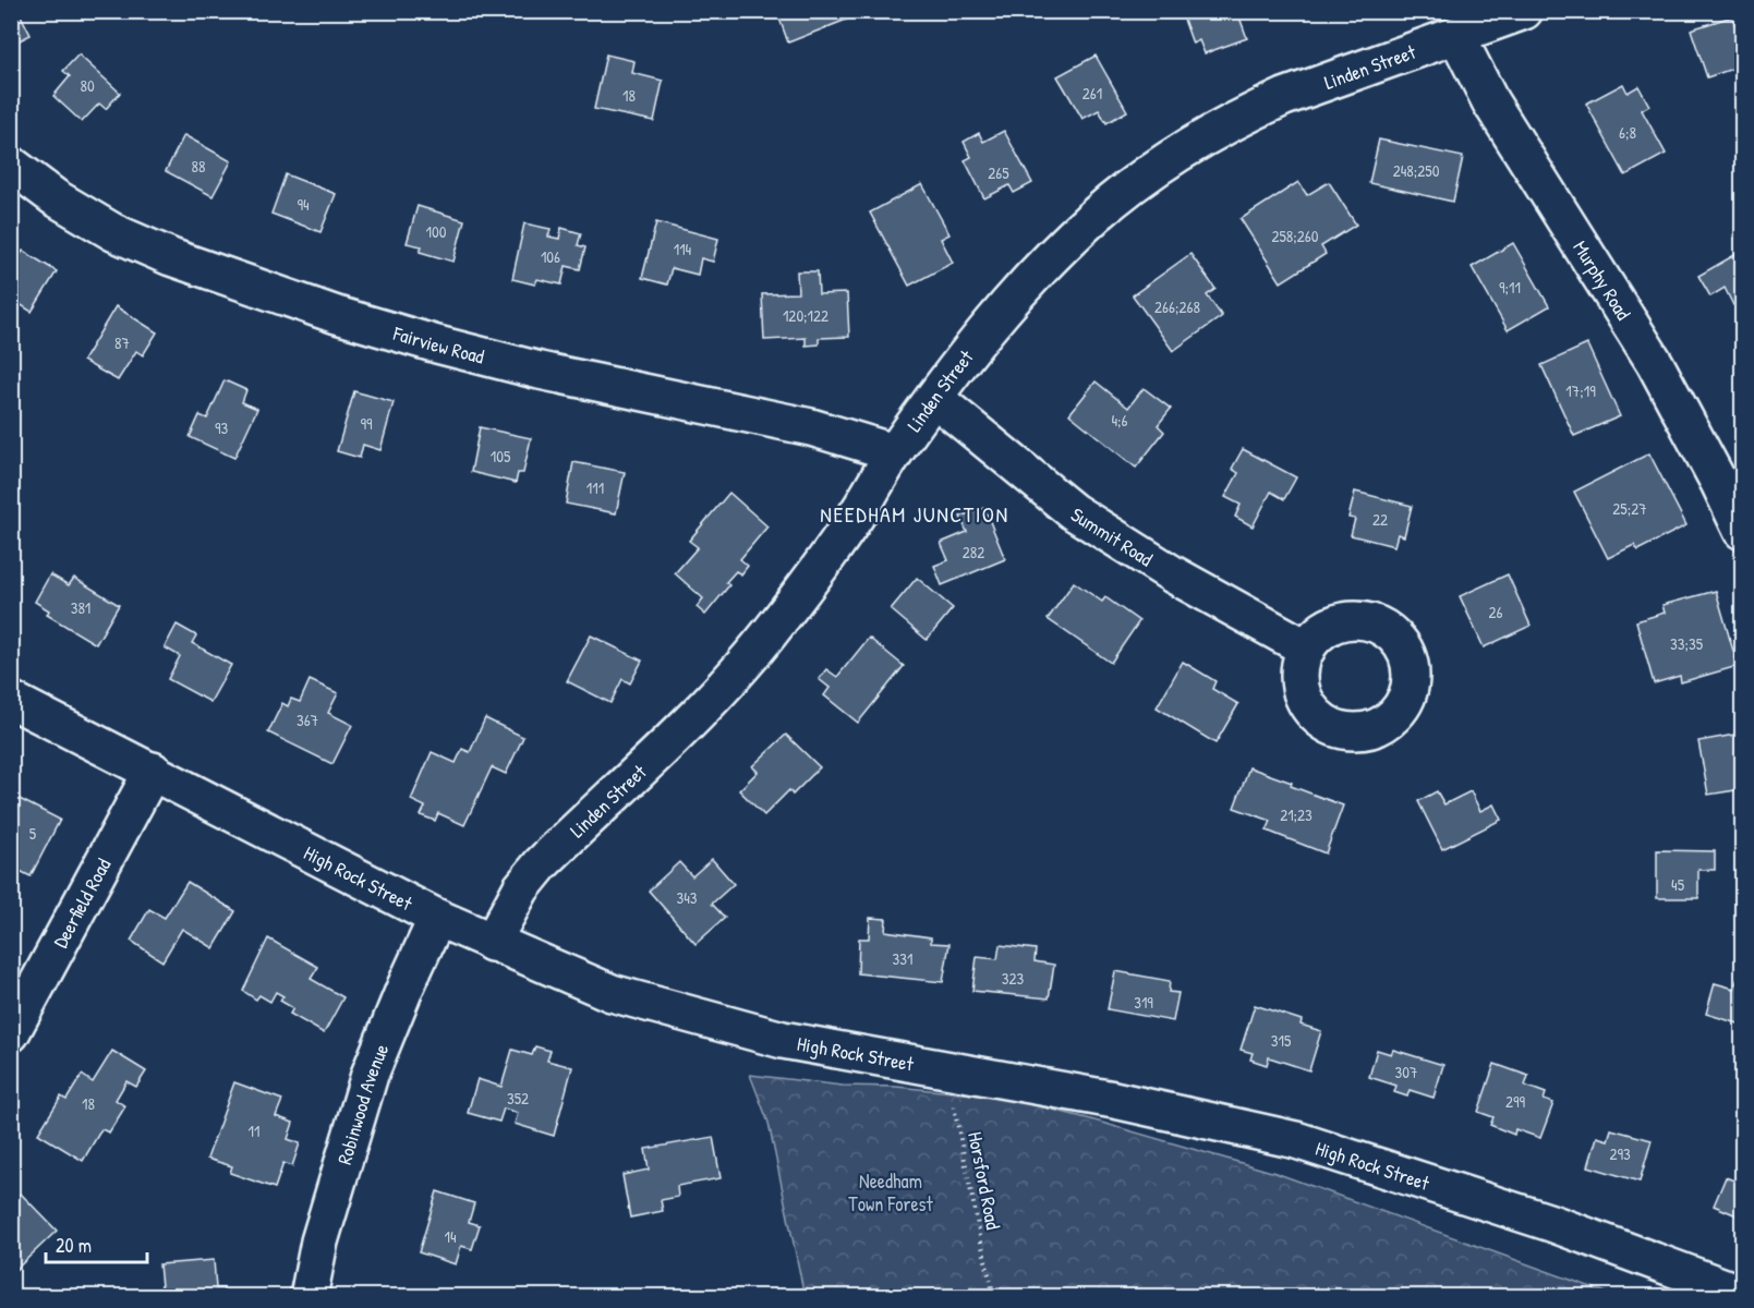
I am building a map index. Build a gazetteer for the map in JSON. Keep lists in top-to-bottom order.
{
  "streets": {
    "street": [
      "Linden Street",
      "Murphy Road",
      "Fairview Road",
      "Summit Road",
      "High Rock Street",
      "Deerfield Road",
      "Robinwood Avenue"
    ],
    "path": ["Horsford Road"]
  },
  "crossings": [
    ["Linden Street", "Murphy Road"],
    ["Linden Street", "Fairview Road"],
    ["Linden Street", "Summit Road"],
    ["Linden Street", "High Rock Street"],
    ["High Rock Street", "Deerfield Road"],
    ["High Rock Street", "Robinwood Avenue"],
    ["High Rock Street", "Horsford Road"]
  ],
  "districts": ["NEEDHAM JUNCTION"],
  "parks": ["Needham Town Forest"],
  "house_numbers": [
    "80",
    "261",
    "18",
    "6;8",
    "88",
    "248;250",
    "265",
    "94",
    "100",
    "258;260",
    "114",
    "106",
    "9;11",
    "266;268",
    "120;122",
    "87",
    "17;19",
    "4;6",
    "99",
    "93",
    "105",
    "111",
    "25;27",
    "22",
    "282",
    "381",
    "26",
    "33;35",
    "367",
    "21;23",
    "5",
    "45",
    "343",
    "331",
    "323",
    "319",
    "315",
    "307",
    "352",
    "299",
    "18",
    "11",
    "293",
    "14"
  ],
  "scale_bar": "20 m"
}
